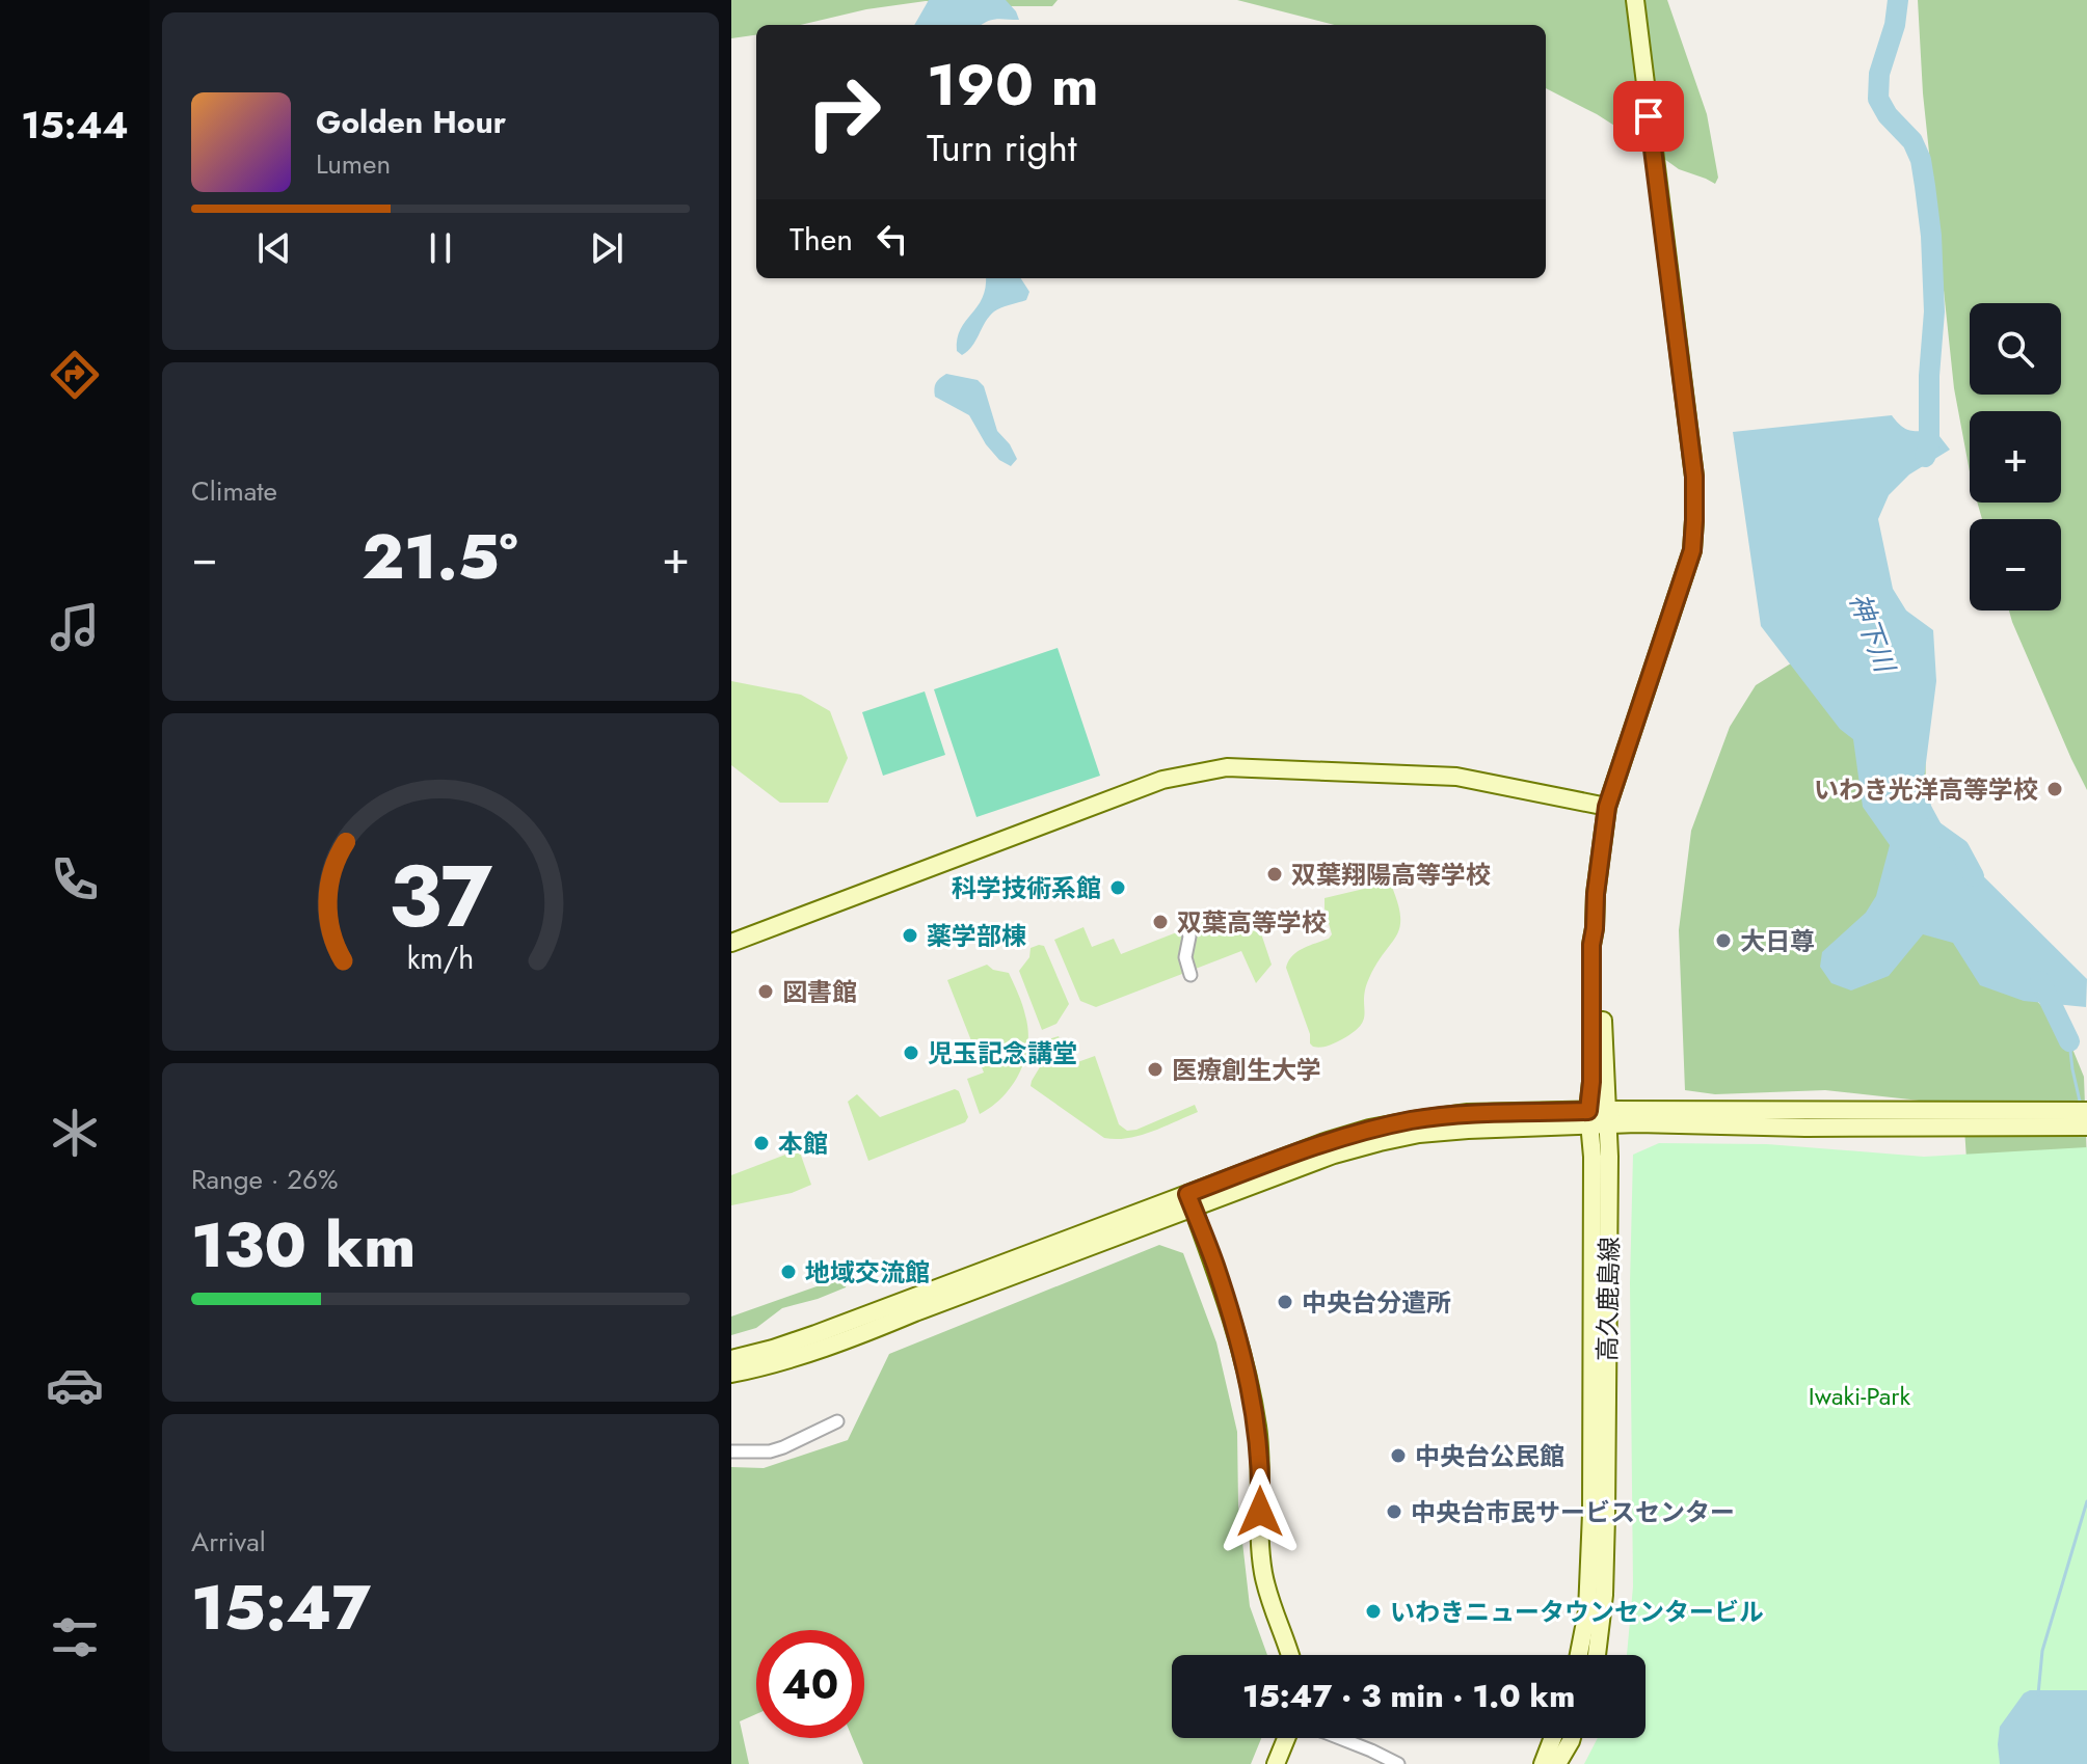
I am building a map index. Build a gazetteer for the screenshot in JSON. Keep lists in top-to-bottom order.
{
  "streets": {
    "street": ["高久鹿島線"]
  },
  "water": ["神下川"],
  "parks": ["Iwaki-Park"],
  "places": [
    "いわき光洋高等学校",
    "双葉翔陽高等学校",
    "科学技術系館",
    "双葉高等学校",
    "薬学部棟",
    "大日尊",
    "図書館",
    "児玉記念講堂",
    "医療創生大学",
    "本館",
    "地域交流館",
    "中央台分遣所",
    "中央台公民館",
    "中央台市民サービスセンター",
    "いわきニュータウンセンタービル"
  ],
  "page": {
    "tabs": "15:44",
    "turn": ["190 m", "Turn right"],
    "song": ["Golden Hour", "Lumen"],
    "then": "Then",
    "map_buttons": ["+", "−"],
    "tile": [
      "Climate",
      ["Range · 26%", "130 km"],
      ["Arrival", "15:47"]
    ],
    "heat": ["−", "21.5°", "+"],
    "limit": "40",
    "trip": "15:47 · 3 min · 1.0 km",
    "gauge": ["37", "km/h"]
  }
}
